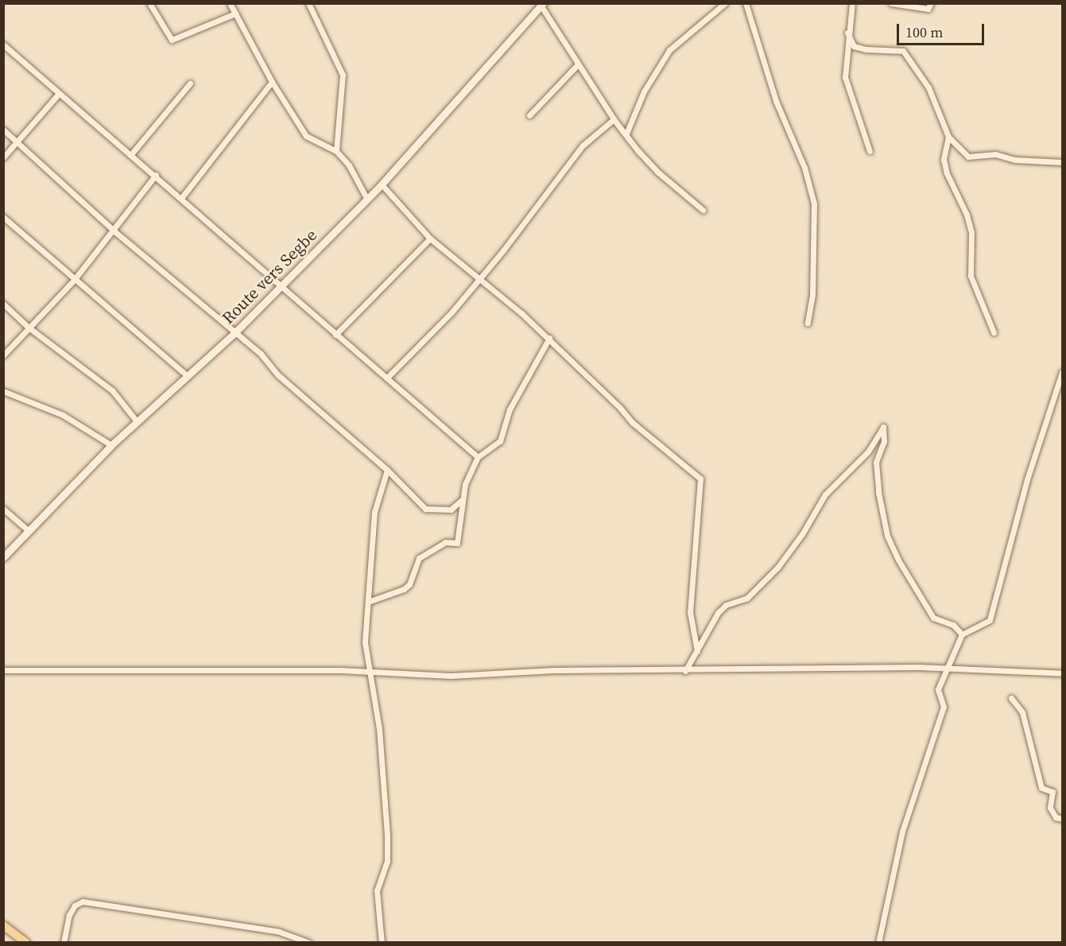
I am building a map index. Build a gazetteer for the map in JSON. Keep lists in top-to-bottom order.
{
  "streets": {
    "main road": ["Route vers Segbe"]
  },
  "scale_bar": "100 m"
}
